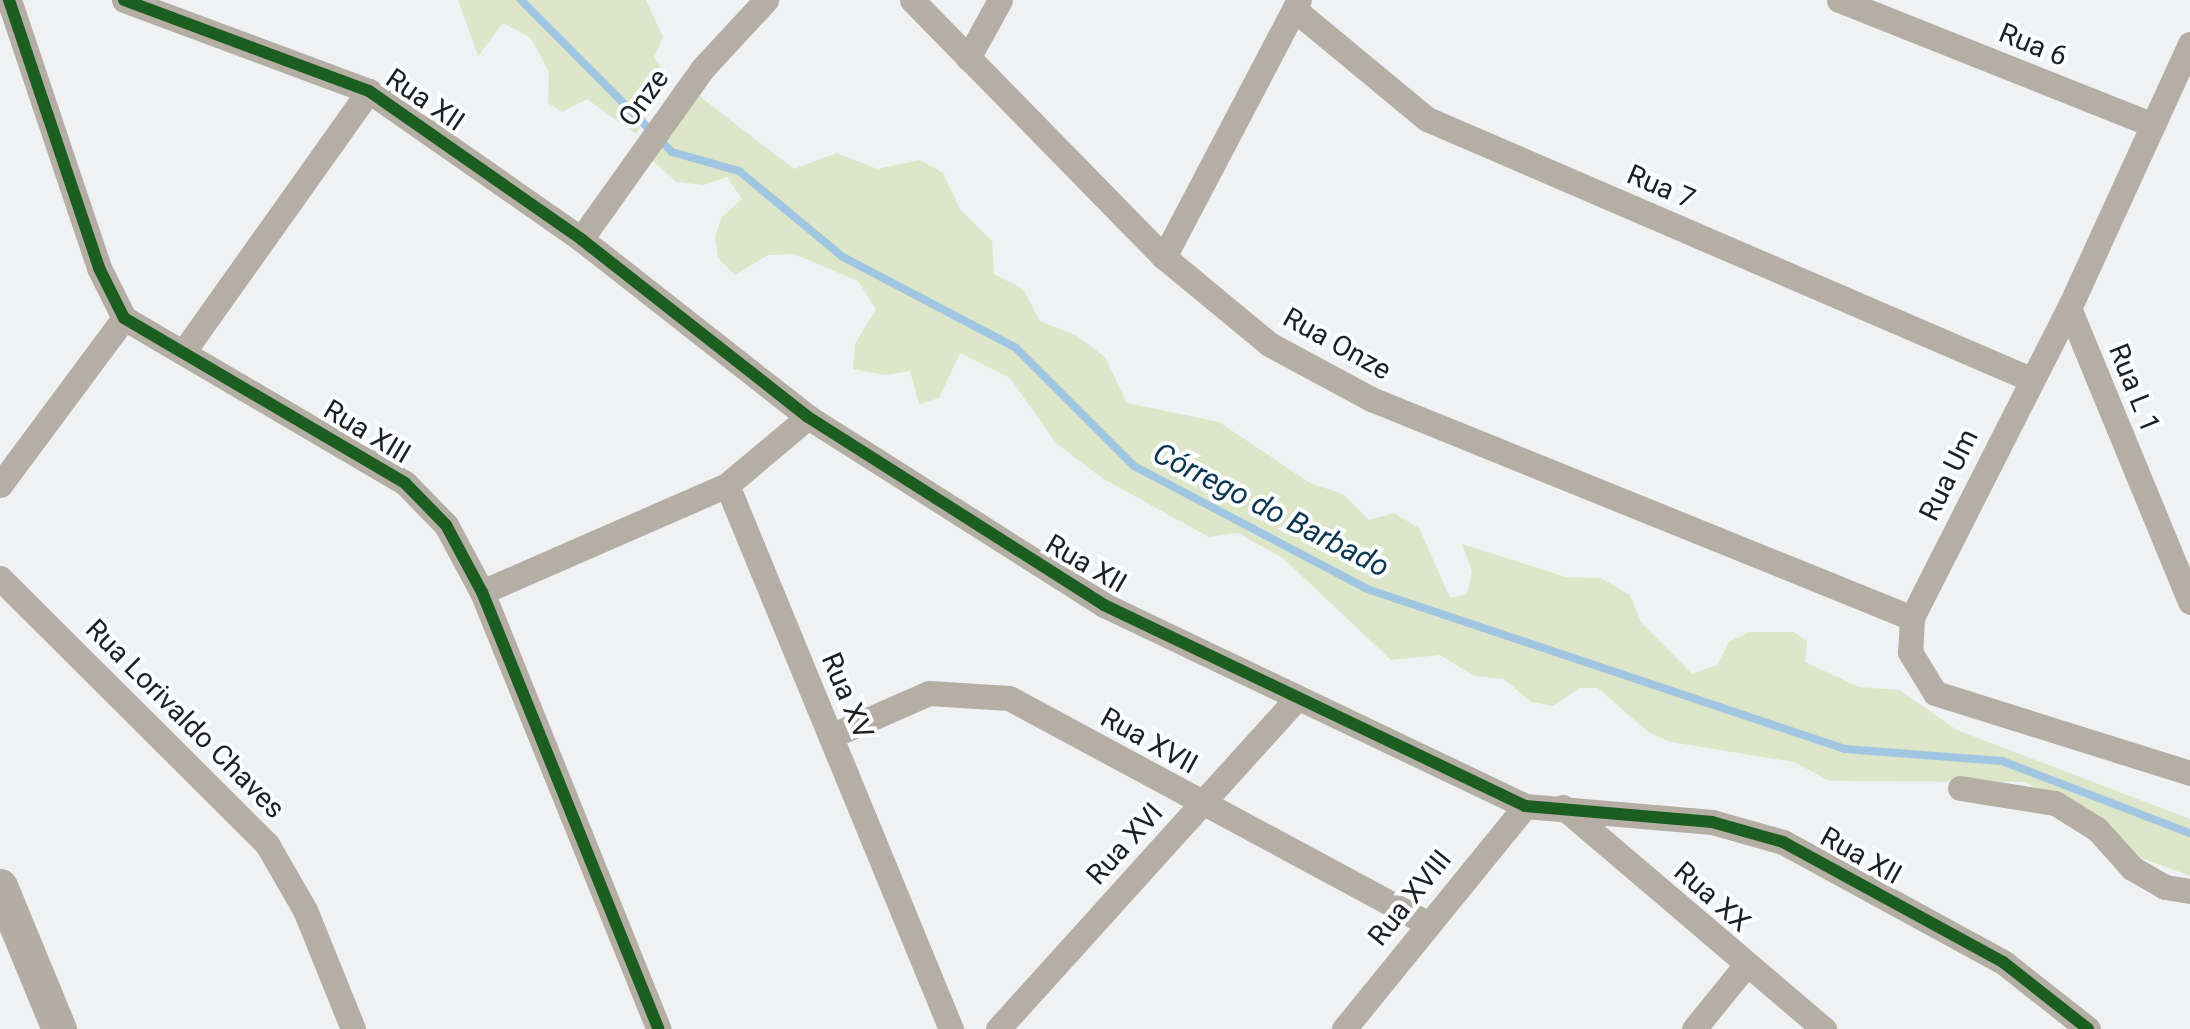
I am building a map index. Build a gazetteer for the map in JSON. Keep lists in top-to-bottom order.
{
  "streets": {
    "street": [
      "Rua 6",
      "Onze",
      "Rua XII",
      "Rua 7",
      "Rua Onze",
      "Rua L 1",
      "Rua XIII",
      "Rua Um",
      "Rua XV",
      "Rua Lorivaldo Chaves",
      "Rua XVII",
      "Rua XVI",
      "Rua XX",
      "Rua XVIII"
    ]
  },
  "crossings": [
    ["Rua 6", "Rua Um"],
    ["Onze", "Rua XII"],
    ["Rua XII", "Rua XVI"],
    ["Rua XII", "Rua XX"],
    ["Rua XII", "Rua XVIII"],
    ["Rua 7", "Rua Um"],
    ["Rua Onze", "Rua Um"],
    ["Rua L 1", "Rua Um"],
    ["Rua XV", "Rua XVII"],
    ["Rua XVII", "Rua XVI"],
    ["Rua XVII", "Rua XVIII"]
  ],
  "water": ["Córrego do Barbado"]
}
